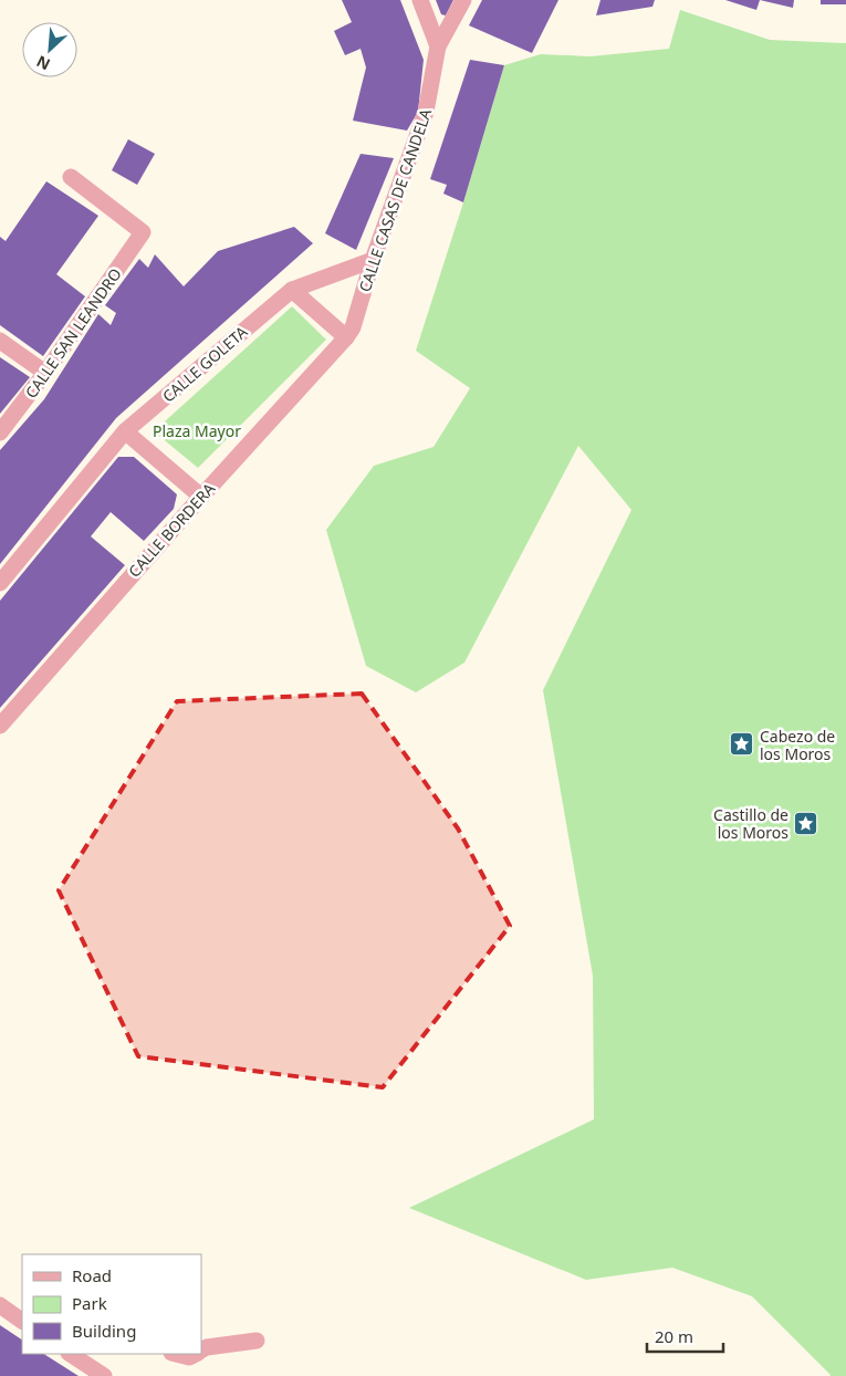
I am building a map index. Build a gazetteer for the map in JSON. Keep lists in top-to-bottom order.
{
  "streets": {
    "street": [
      "CALLE CASAS DE CANDELA",
      "CALLE SAN LEANDRO",
      "CALLE GOLETA",
      "CALLE BORDERA"
    ]
  },
  "crossings": [
    ["CALLE CASAS DE CANDELA", "CALLE GOLETA"],
    ["CALLE CASAS DE CANDELA", "CALLE BORDERA"]
  ],
  "parks": ["Plaza Mayor"],
  "places": {
    "place": ["Cabezo de los Moros", "Castillo de los Moros"]
  },
  "legend": ["Road", "Park", "Building"],
  "scale_bar": "20 m",
  "north": "bottom left"
}
